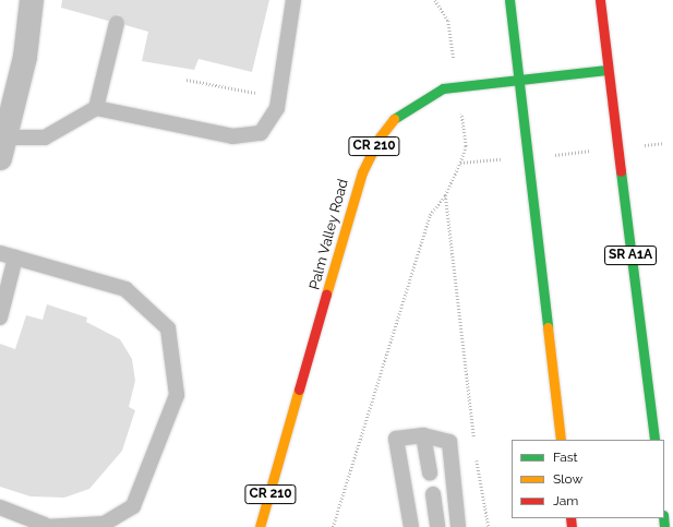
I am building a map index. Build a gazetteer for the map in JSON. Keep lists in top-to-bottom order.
{
  "streets": {
    "main road": ["CR 210", "Palm Valley Road", "SR A1A"]
  },
  "crossings": [
    ["Palm Valley Road", "SR A1A"]
  ],
  "legend": ["Fast", "Slow", "Jam"]
}
